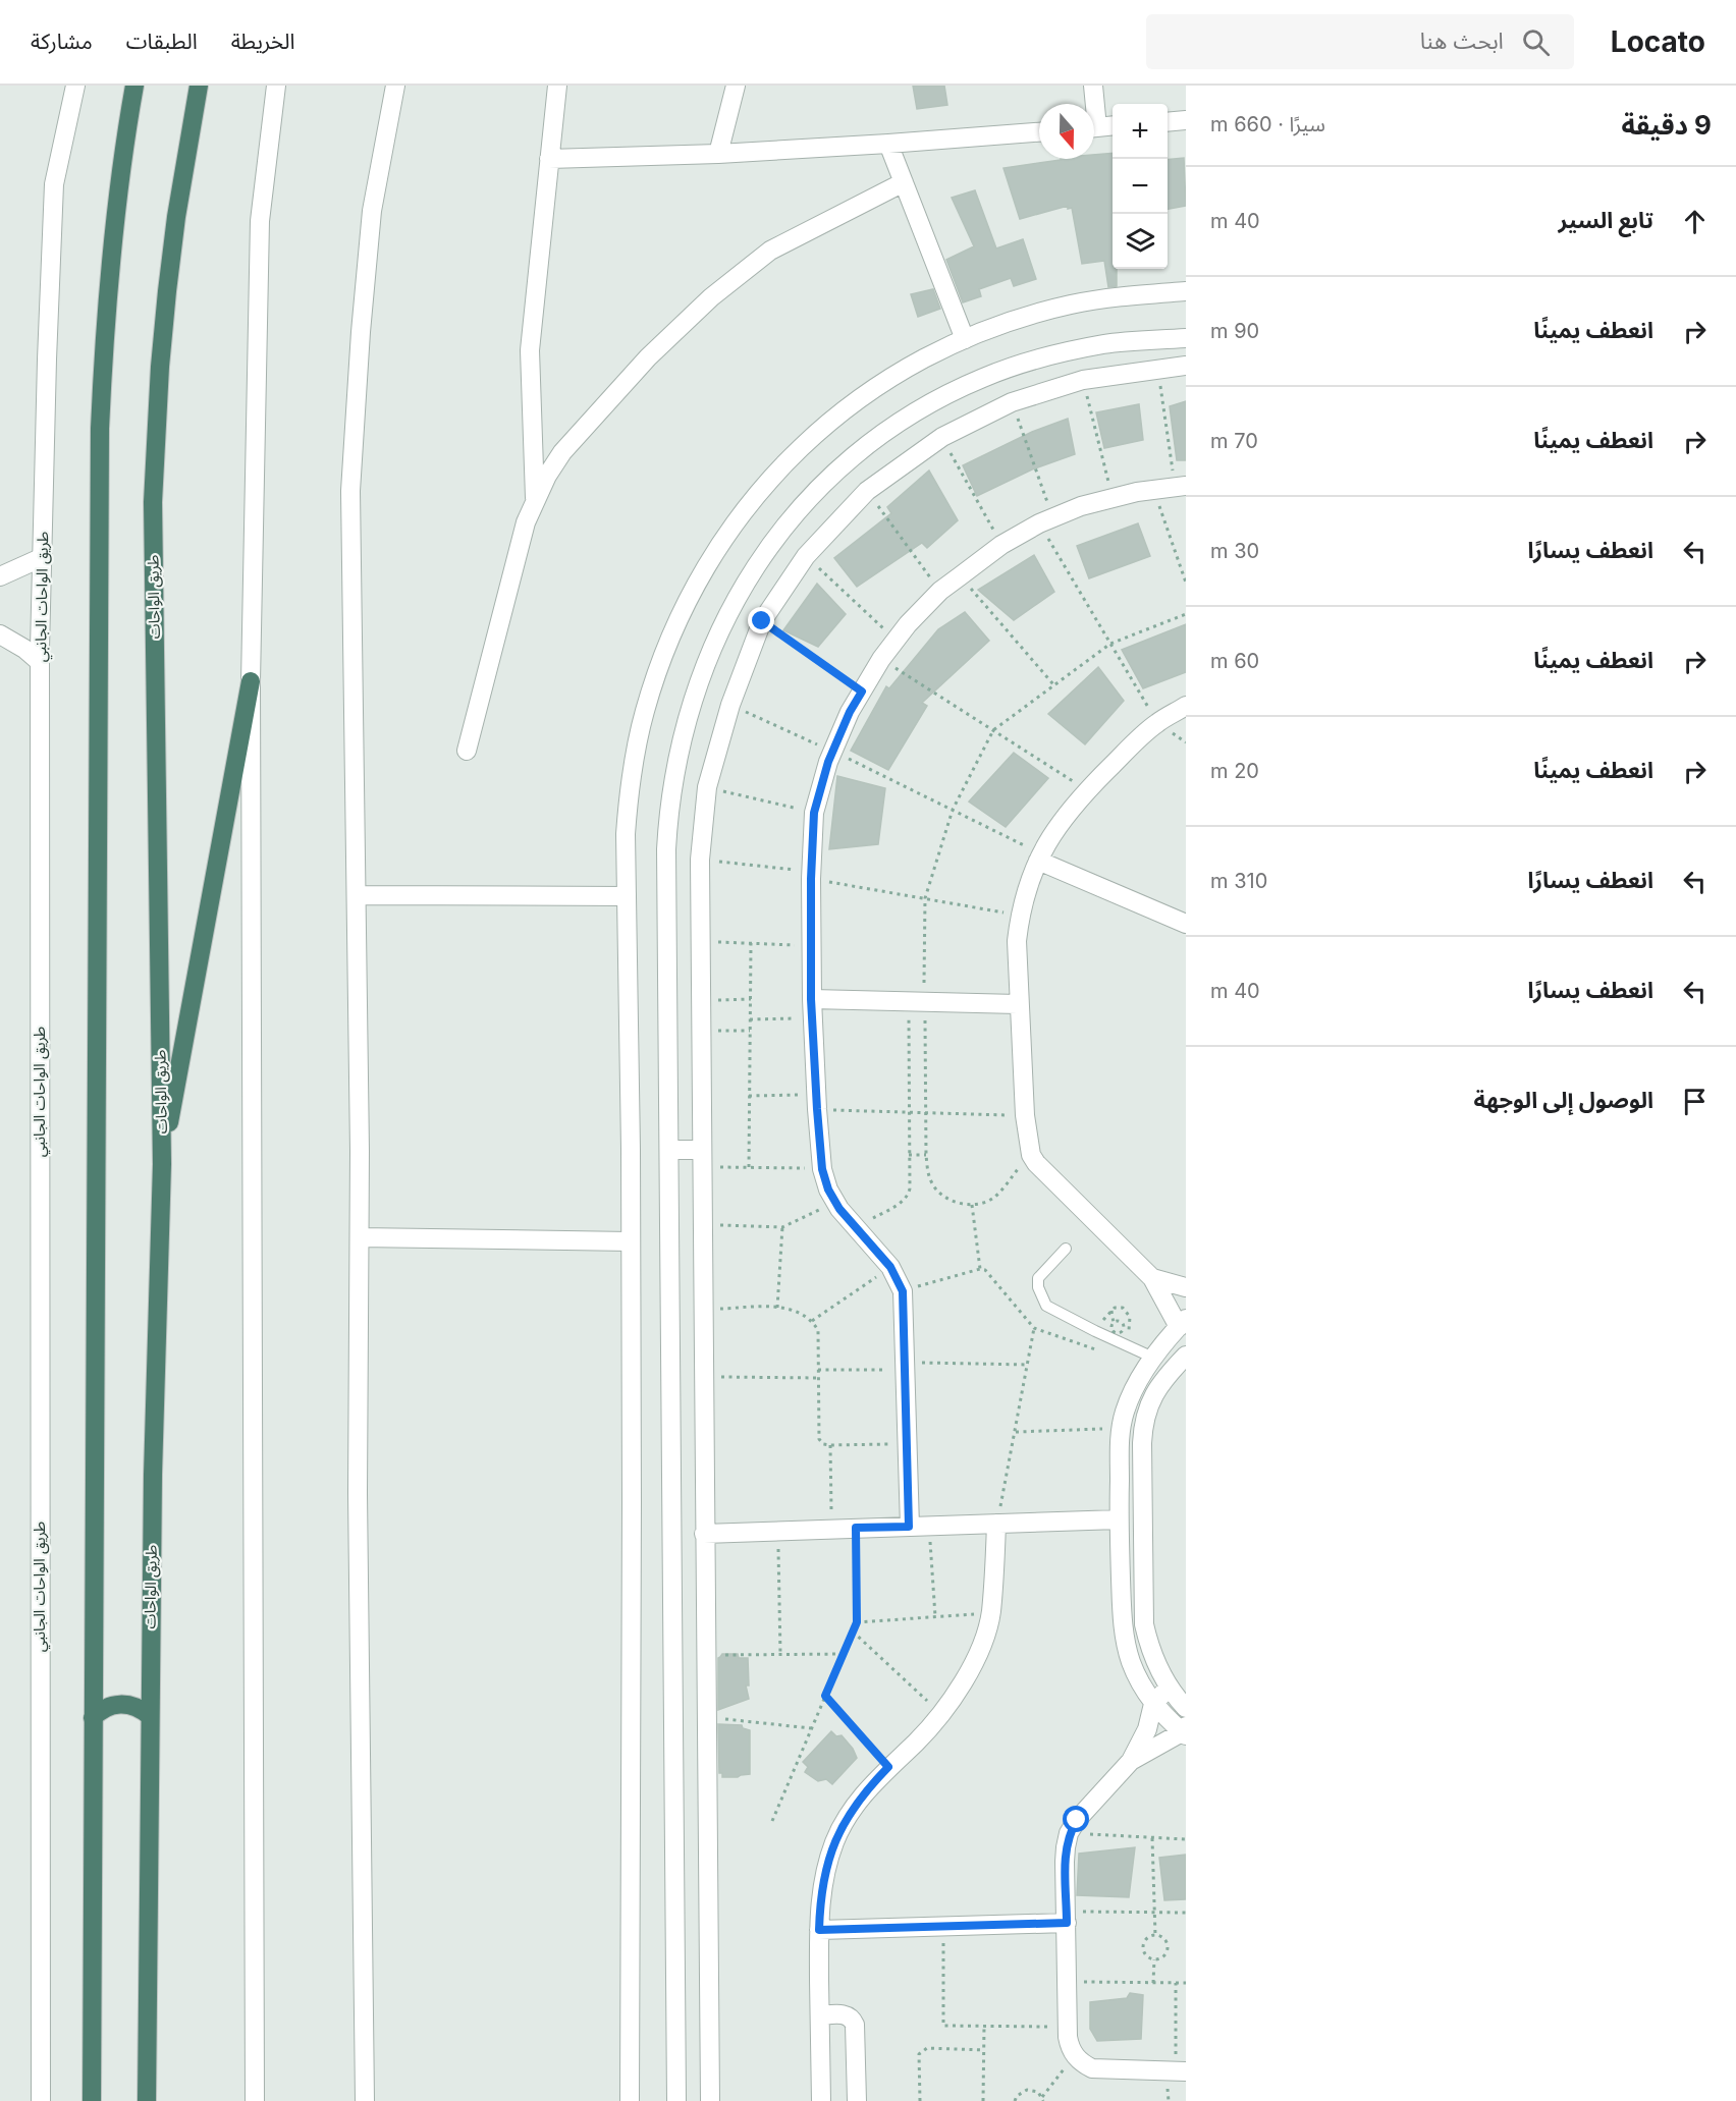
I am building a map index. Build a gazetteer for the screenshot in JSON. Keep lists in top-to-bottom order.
{
  "streets": {
    "highway": ["طريق الواحات"],
    "street": ["طريق الواحات الجانبي"]
  },
  "north": "bottom",
  "page": {
    "header": "Locato",
    "search": "ابحث هنا",
    "nav": ["الخريطة", "الطبقات", "مشاركة"],
    "heading": ["9 دقيقة", "سيرًا · 660 m"],
    "map_buttons": ["+", "−"],
    "list": [
      ["تابع السير", "40 m"],
      ["انعطف يمينًا", "90 m"],
      ["انعطف يمينًا", "70 m"],
      ["انعطف يسارًا", "30 m"],
      ["انعطف يمينًا", "60 m"],
      ["انعطف يمينًا", "20 m"],
      ["انعطف يسارًا", "310 m"],
      ["انعطف يسارًا", "40 m"],
      "الوصول إلى الوجهة"
    ]
  }
}
